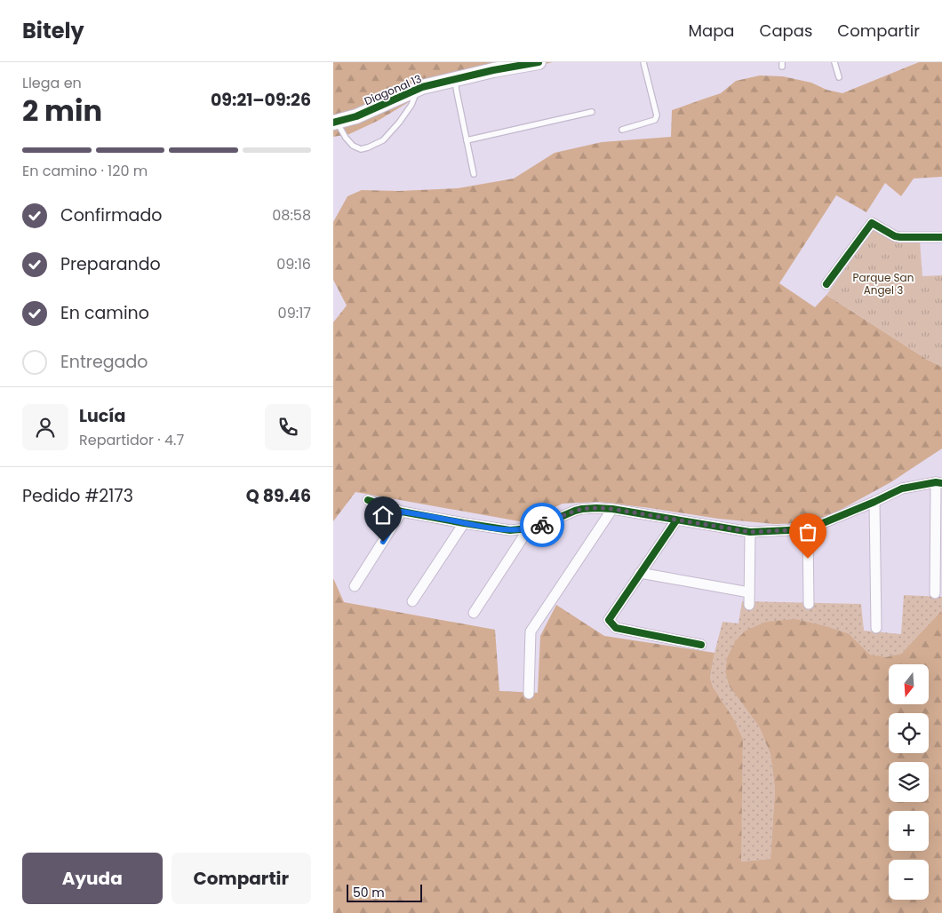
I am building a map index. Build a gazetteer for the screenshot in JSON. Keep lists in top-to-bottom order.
{
  "streets": {
    "street": ["Diagonal 13"]
  },
  "parks": ["Parque San Angel 3"],
  "scale_bar": "50 m",
  "north": "bottom",
  "page": {
    "header": "Bitely",
    "nav": ["Mapa", "Capas", "Compartir"],
    "heading": ["2 min", "Llega en", "09:21–09:26"],
    "panel": [
      "Lucía",
      "Repartidor · 4.7",
      "Pedido #2173",
      "Q 89.46"
    ],
    "bar": "En camino · 120 m",
    "list": [
      ["Confirmado", "08:58"],
      ["Preparando", "09:16"],
      ["En camino", "09:17"],
      "Entregado"
    ],
    "map_buttons": ["+", "−"],
    "buttons": ["Ayuda", "Compartir"],
    "scale": "50 m"
  }
}
